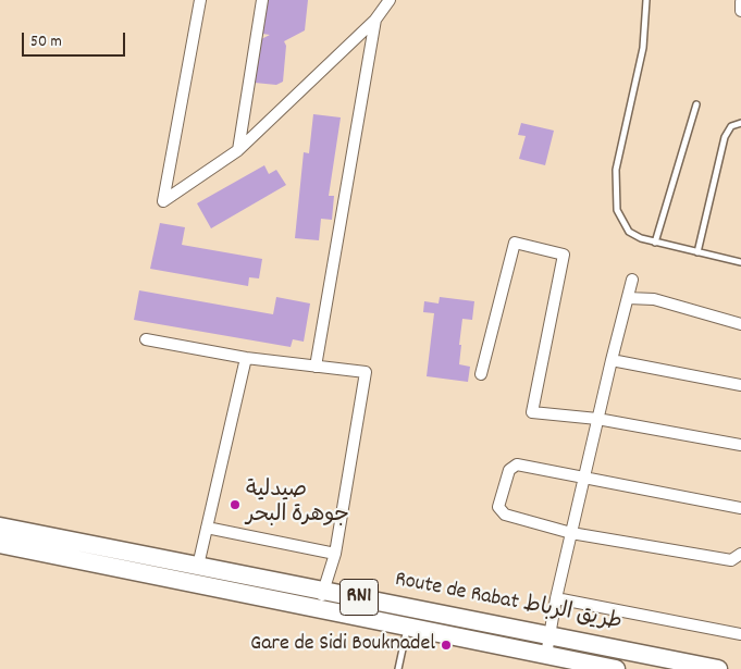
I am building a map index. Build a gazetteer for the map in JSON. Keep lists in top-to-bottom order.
{
  "streets": {
    "main road": ["RN1", "Route de Rabat طريق الرباط"]
  },
  "places": ["صيدلية جوهرة البحر", "Gare de Sidi Bouknadel"],
  "scale_bar": "50 m"
}
